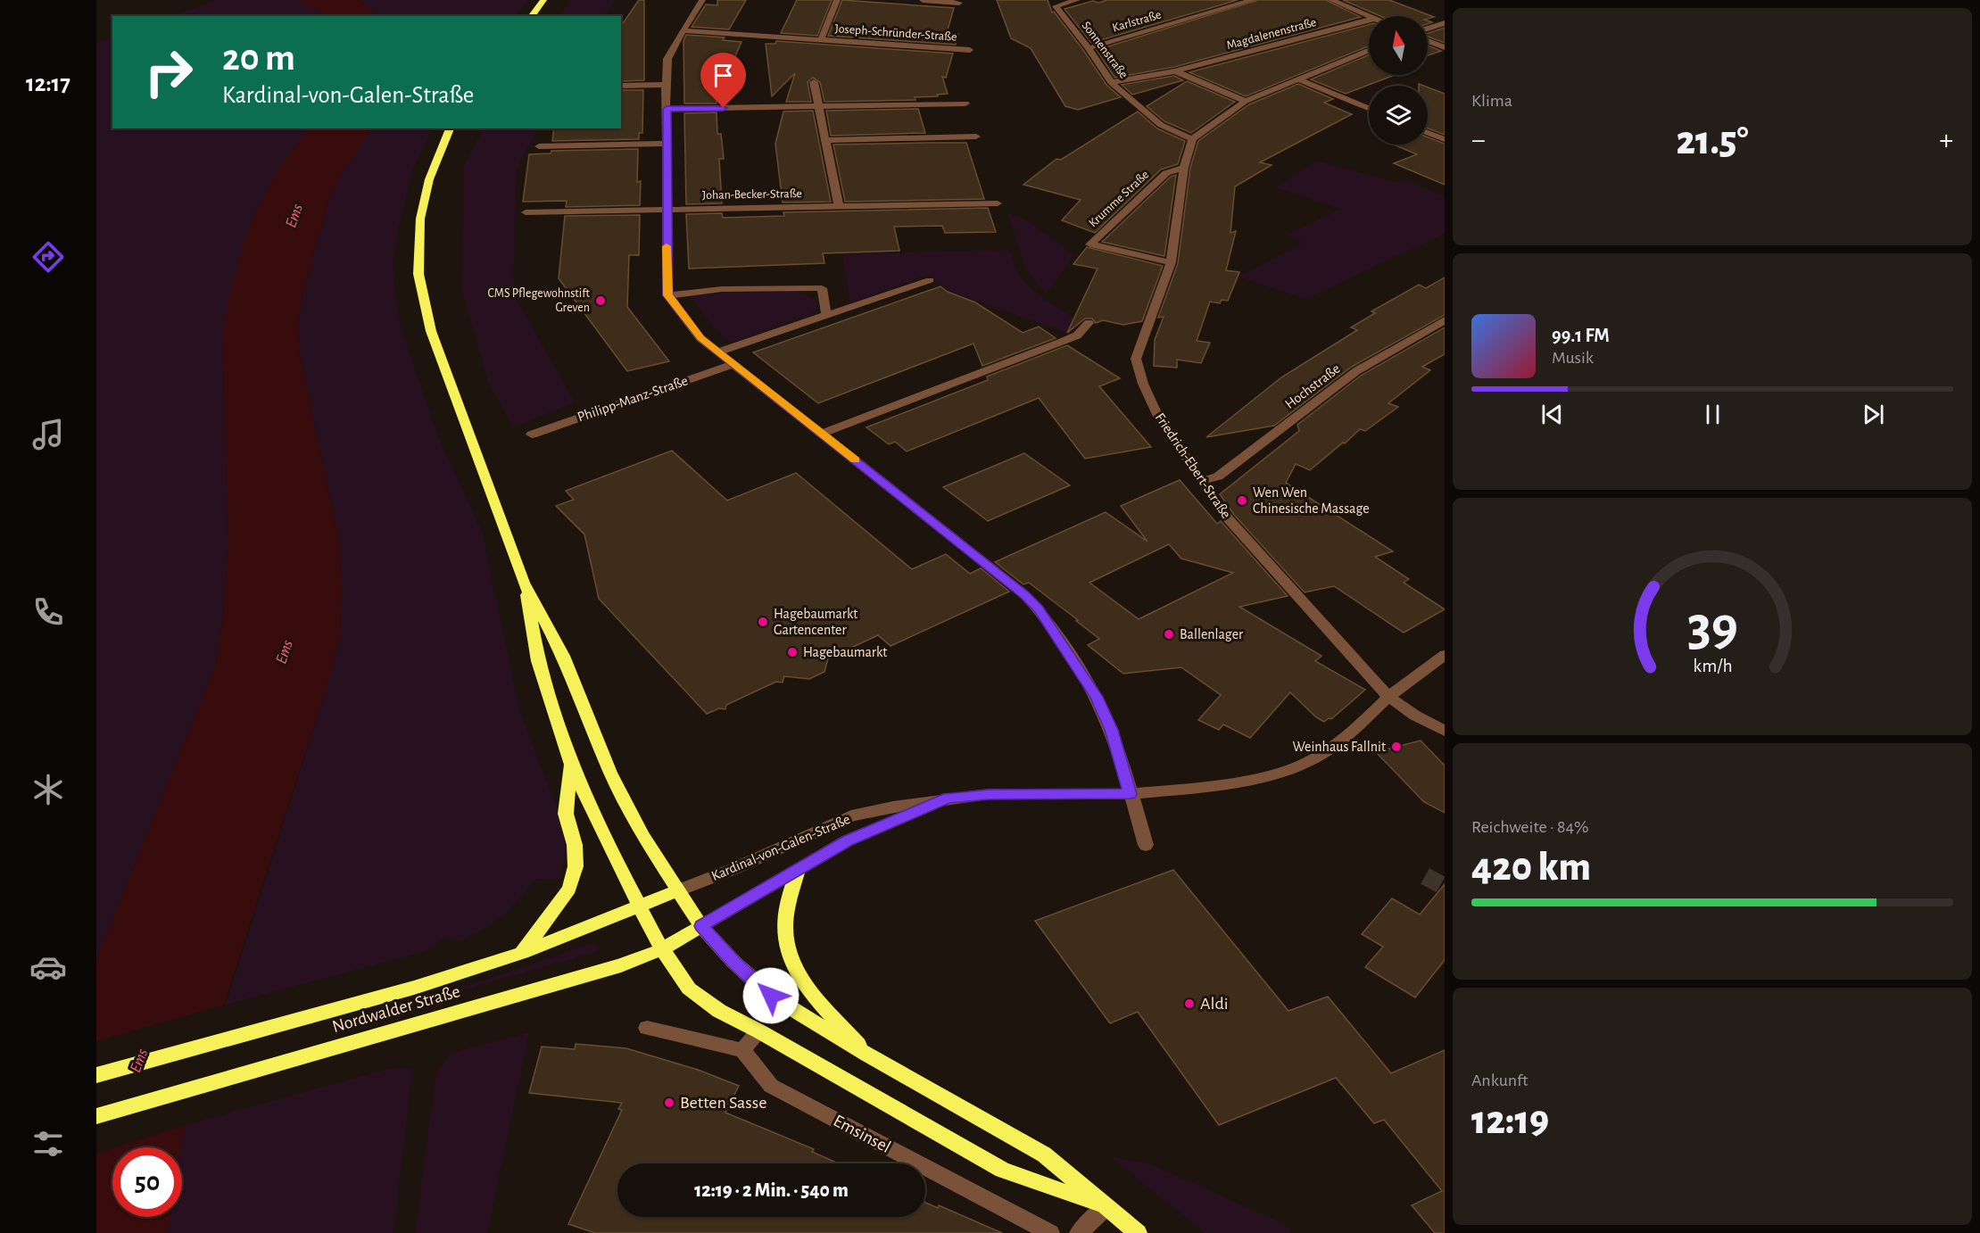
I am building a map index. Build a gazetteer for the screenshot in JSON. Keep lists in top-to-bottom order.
{
  "streets": {
    "main road": ["Nordwalder Straße"],
    "street": [
      "Karlstraße",
      "Joseph-Schründer-Straße",
      "Magdalenenstraße",
      "Sonnenstraße",
      "Johan-Becker-Straße",
      "Krumme Straße",
      "Hochstraße",
      "Philipp-Manz-Straße",
      "Friedrich-Ebert-Straße",
      "Kardinal-von-Galen-Straße",
      "Emsinsel"
    ]
  },
  "crossings": [
    ["Karlstraße", "Sonnenstraße"],
    ["Magdalenenstraße", "Sonnenstraße"],
    ["Sonnenstraße", "Friedrich-Ebert-Straße"],
    ["Krumme Straße", "Friedrich-Ebert-Straße"],
    ["Hochstraße", "Friedrich-Ebert-Straße"],
    ["Friedrich-Ebert-Straße", "Kardinal-von-Galen-Straße"],
    ["Kardinal-von-Galen-Straße", "Nordwalder Straße"]
  ],
  "water": ["Ems"],
  "places": [
    "CMS Pflegewohnstift Greven",
    "Wen Wen Chinesische Massage",
    "Hagebaumarkt Gartencenter",
    "Ballenlager",
    "Hagebaumarkt",
    "Weinhaus Fallnit",
    "Aldi",
    "Betten Sasse"
  ],
  "north": "top",
  "page": {
    "tabs": "12:17",
    "tile": [
      "Klima",
      ["Reichweite · 84%", "420 km"],
      ["Ankunft", "12:19"]
    ],
    "turn": ["20 m", "Kardinal-von-Galen-Straße"],
    "heat": ["−", "21.5°", "+"],
    "song": ["99.1 FM", "Musik"],
    "limit": "50",
    "trip": "12:19 · 2 Min. · 540 m",
    "gauge": ["39", "km/h"]
  }
}
